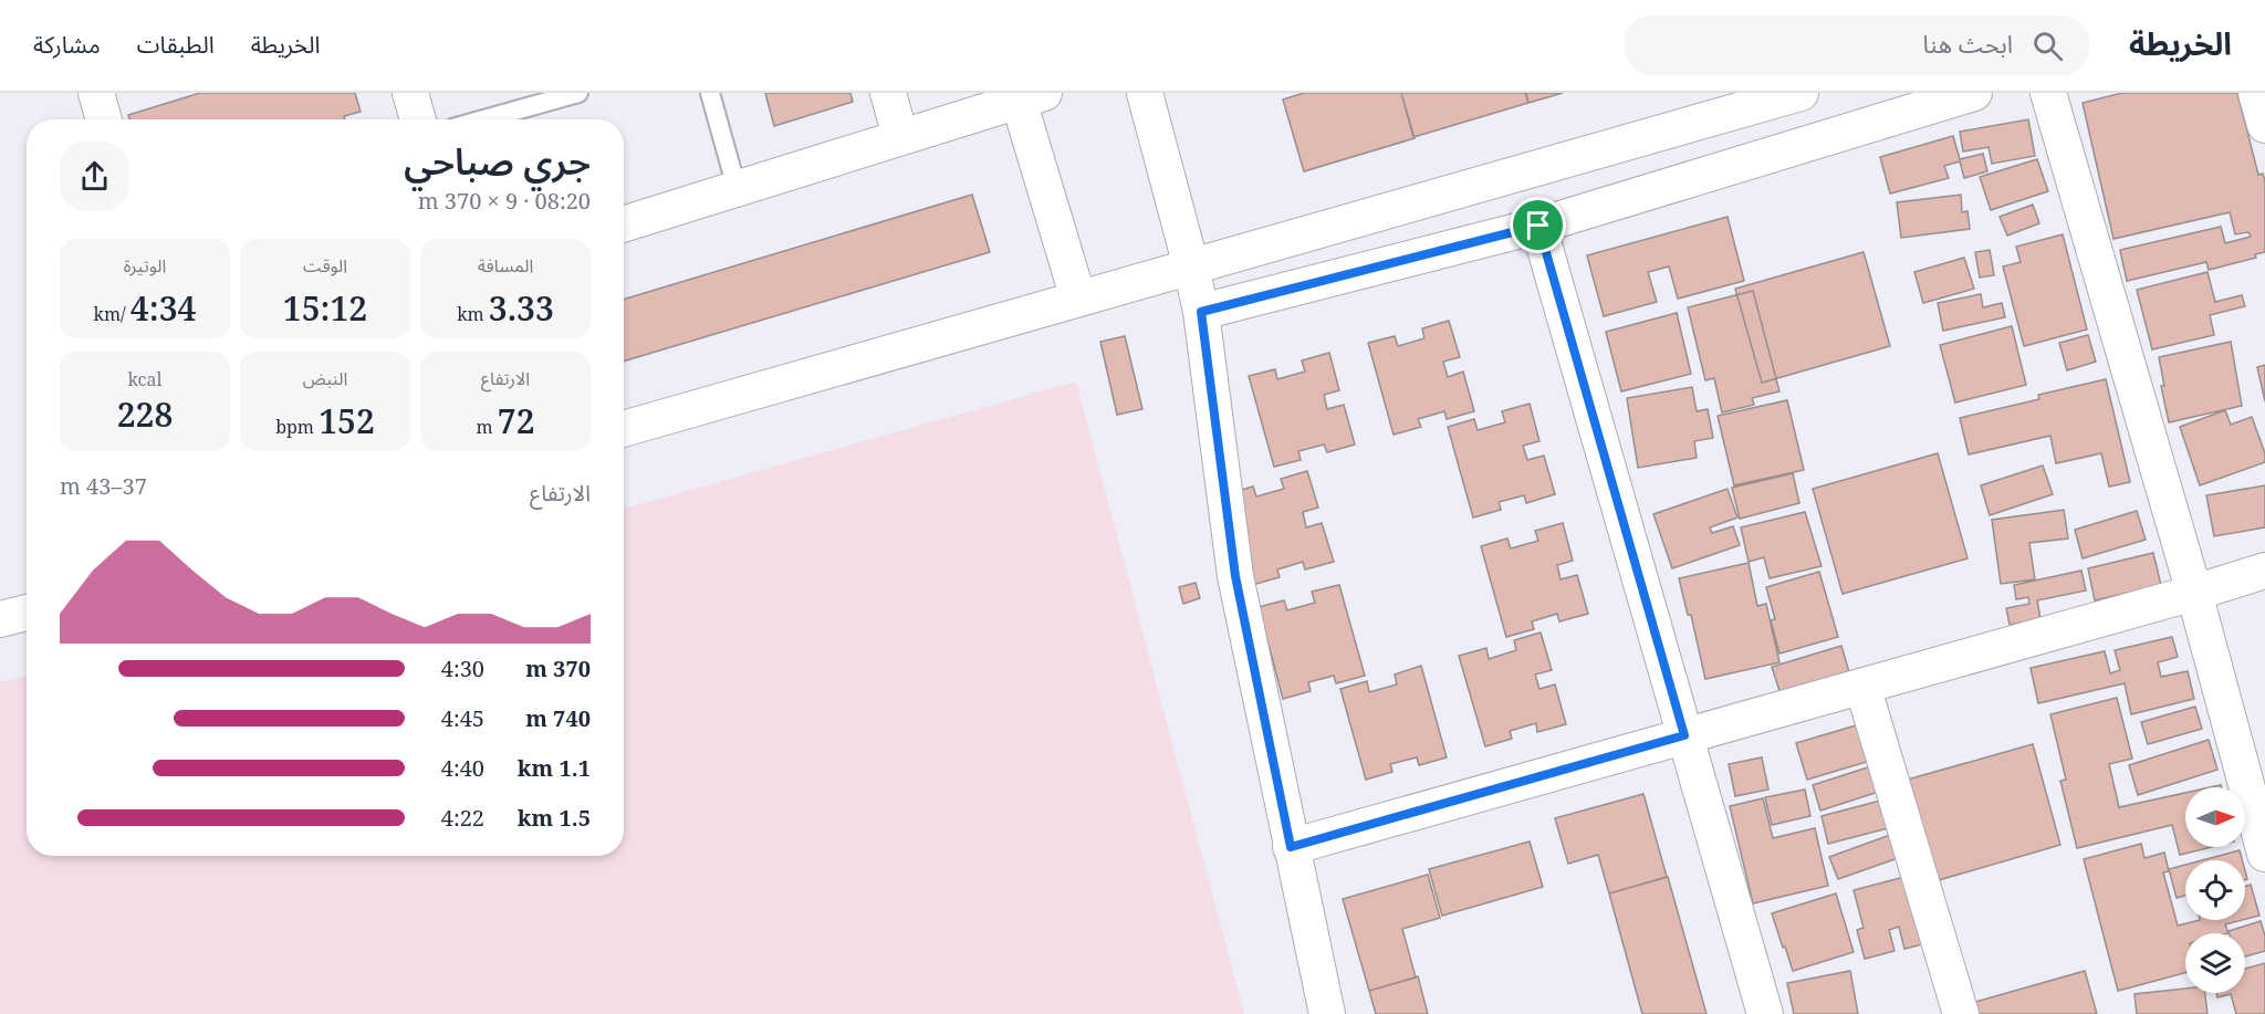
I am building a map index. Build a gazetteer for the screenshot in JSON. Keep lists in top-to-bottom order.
{
  "north": "right",
  "page": {
    "header": "الخريطة",
    "search": "ابحث هنا",
    "nav": ["الخريطة", "الطبقات", "مشاركة"],
    "heading": ["جري صباحي", "08:20 · 9 × 370 m"],
    "stats": [
      ["المسافة", "3.33 km"],
      ["الوقت", "15:12"],
      ["الوتيرة", "4:34 /km"],
      ["الارتفاع", "72 m"],
      ["النبض", "152 bpm"],
      ["kcal", "228"]
    ],
    "chart": ["الارتفاع", "37–43 m"],
    "list": [
      {
        "name": "370 m",
        "note": "4:30"
      },
      {
        "name": "740 m",
        "note": "4:45"
      },
      {
        "name": "1.1 km",
        "note": "4:40"
      },
      {
        "name": "1.5 km",
        "note": "4:22"
      }
    ]
  }
}
